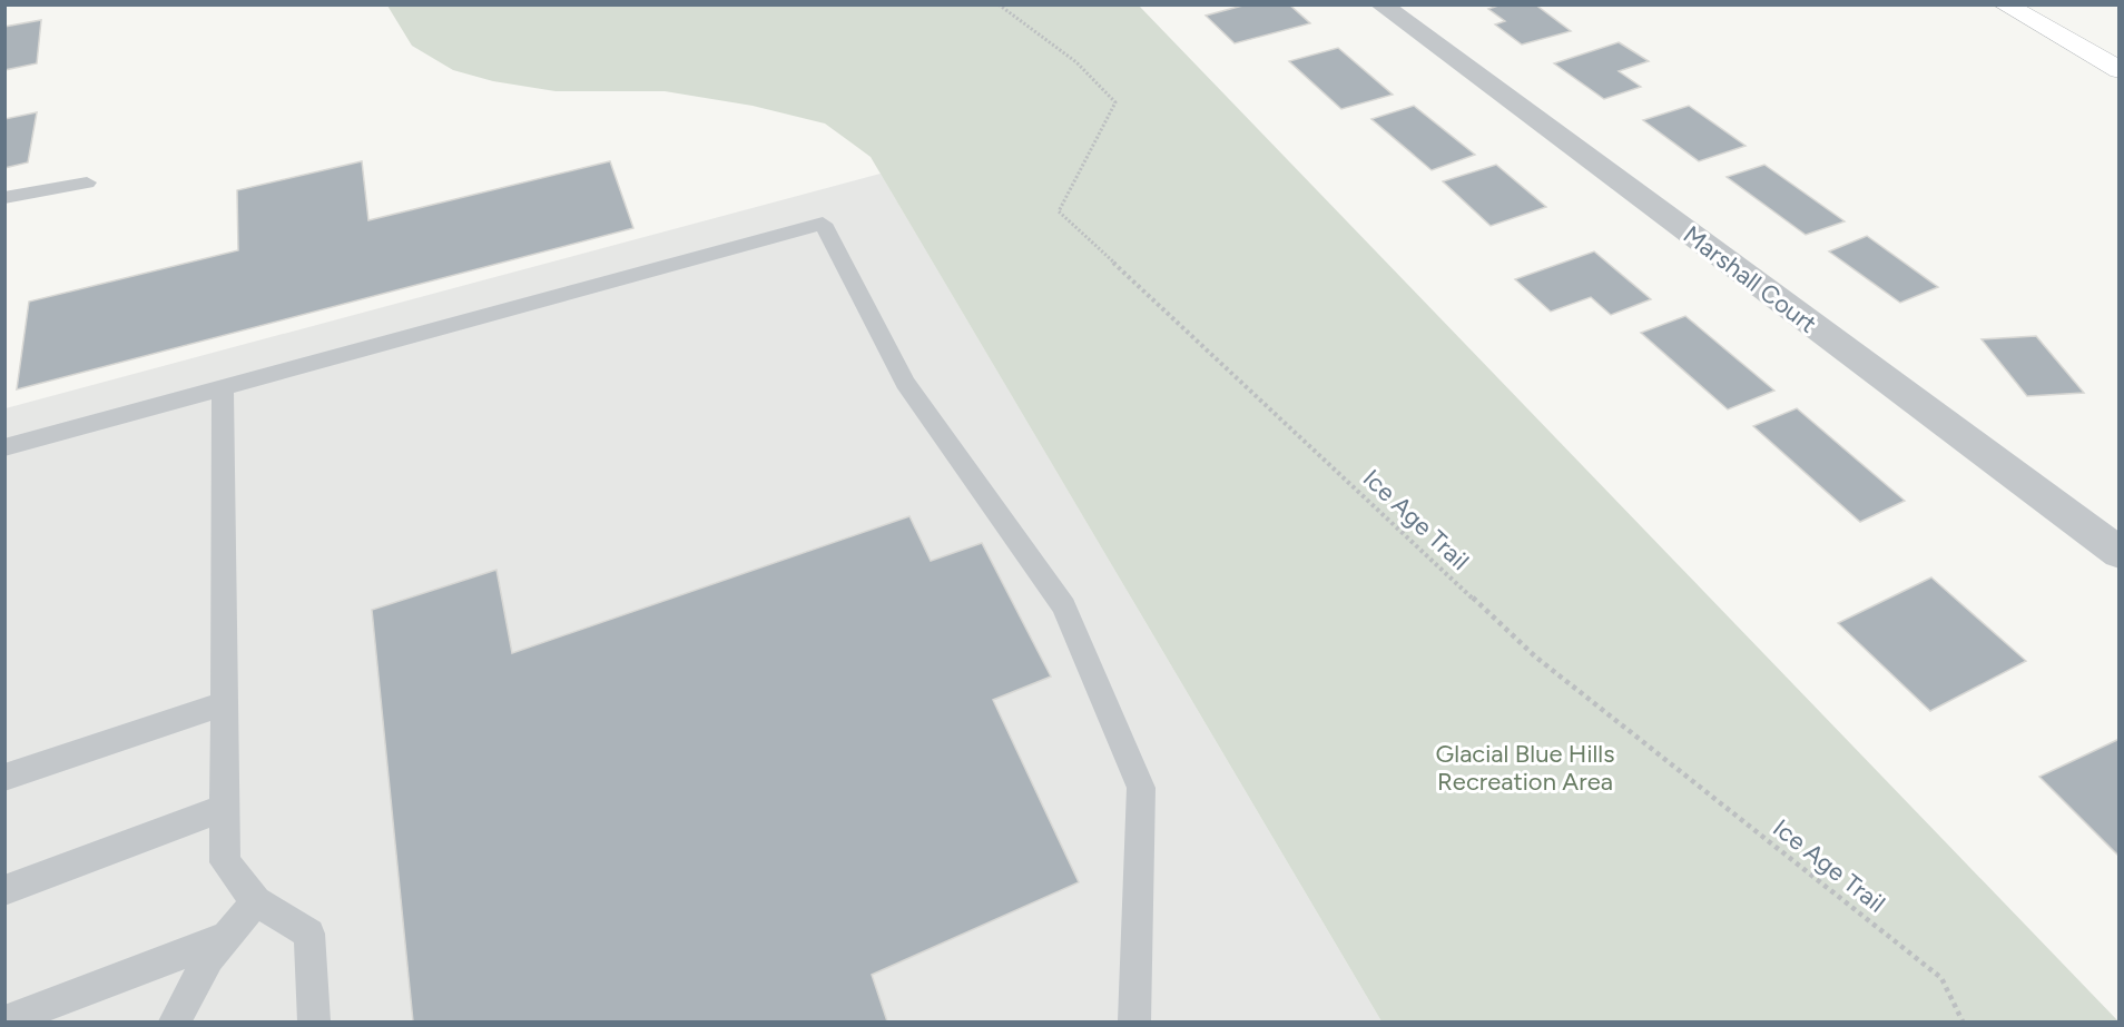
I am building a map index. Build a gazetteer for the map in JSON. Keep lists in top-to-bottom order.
{
  "streets": {
    "street": ["Marshall Court"],
    "path": ["Ice Age Trail"]
  },
  "parks": ["Glacial Blue Hills Recreation Area"]
}
